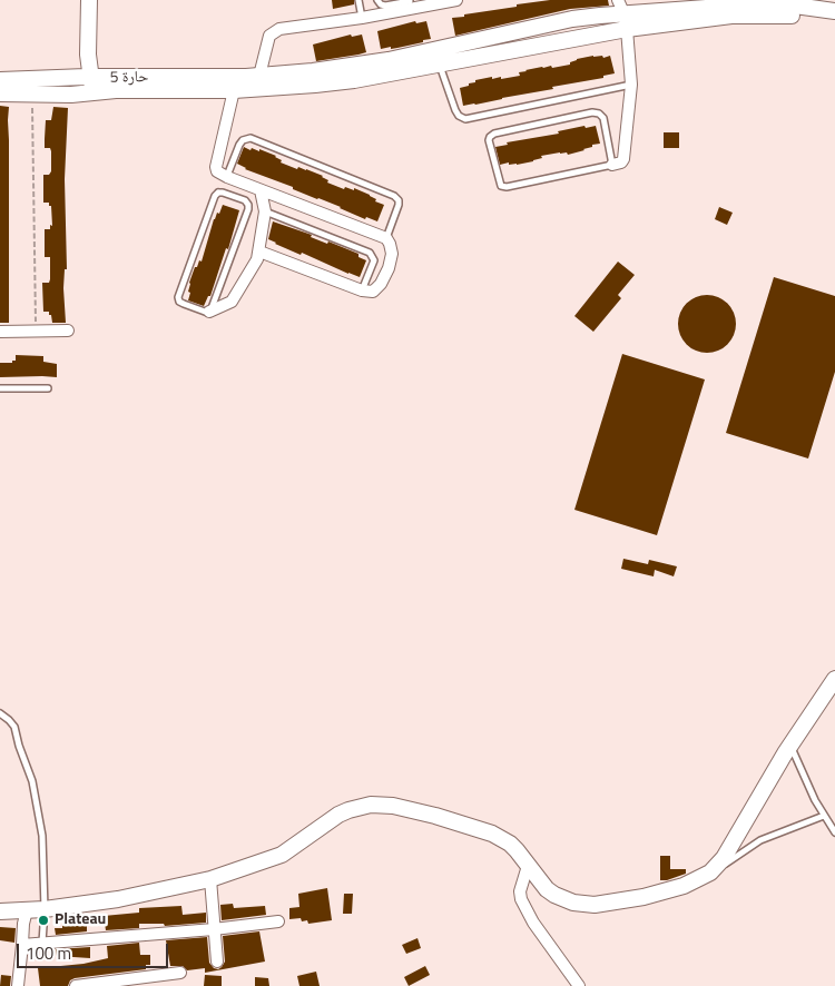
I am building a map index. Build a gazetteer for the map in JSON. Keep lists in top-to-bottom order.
{
  "streets": {
    "street": ["حارة 5"]
  },
  "places": ["Plateau"],
  "scale_bar": "100 m"
}
